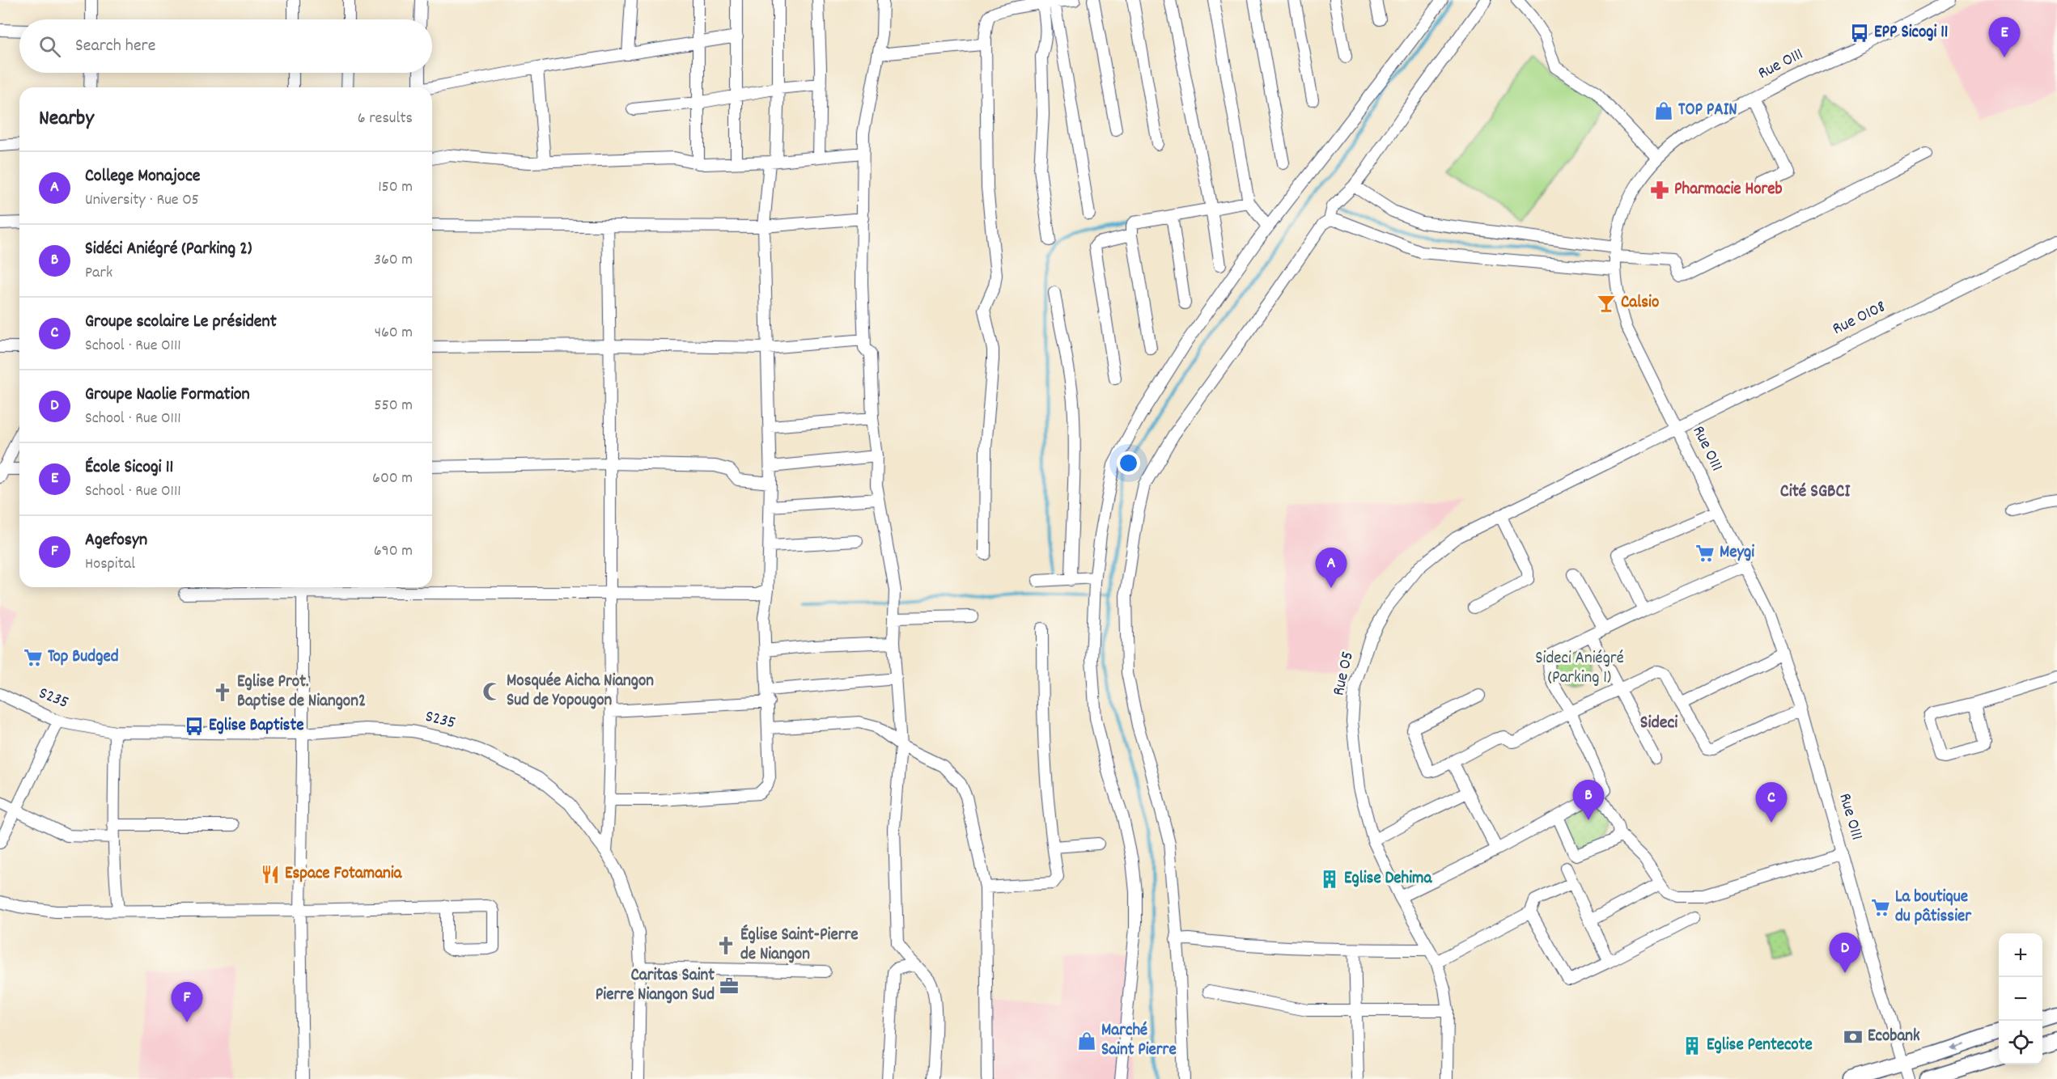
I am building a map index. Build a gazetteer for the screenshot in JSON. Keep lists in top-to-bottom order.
{
  "streets": {
    "street": [
      "Rue O111",
      "Rue O108",
      "Rue O5",
      "S235"
    ]
  },
  "crossings": [
    ["Rue O111", "Rue O108"],
    ["Rue O111", "Rue O5"],
    ["Rue O108", "Rue O5"]
  ],
  "districts": ["Cité SGBCI", "Sideci"],
  "parks": ["Sideci Aniégré (Parking 1)"],
  "places": {
    "bus stop": ["EPP Sicogi 11", "Eglise Baptiste"],
    "shop": ["TOP PAIN", "Marché Saint Pierre"],
    "pharmacy": ["Pharmacie Horeb"],
    "bar": ["Calsio"],
    "supermarket": ["Meygi", "Top Budged", "La boutique du pâtissier"],
    "mosque": ["Mosquée Aicha Niangon Sud de Yopougon"],
    "church": ["Eglise Prot. Baptise de Niangon2", "Église Saint-Pierre de Niangon"],
    "restaurant": ["Espace Fotamania"],
    "building": ["Eglise Dehima", "Eglise Pentecote"],
    "office": ["Caritas Saint Pierre Niangon Sud"],
    "bank": ["Ecobank"]
  },
  "page": {
    "pins": [
      "E",
      "A",
      "B",
      "C",
      "D",
      "F"
    ],
    "search": "Search here",
    "heading": ["Nearby", "6 results"],
    "list": [
      {
        "mark": "A",
        "name": "College Monajoce",
        "note": "University · Rue O5",
        "value": "150 m"
      },
      {
        "mark": "B",
        "name": "Sidéci Aniégré (Parking 2)",
        "note": "Park",
        "value": "360 m"
      },
      {
        "mark": "C",
        "name": "Groupe scolaire Le président",
        "note": "School · Rue O111",
        "value": "460 m"
      },
      {
        "mark": "D",
        "name": "Groupe Naolie Formation",
        "note": "School · Rue O111",
        "value": "550 m"
      },
      {
        "mark": "E",
        "name": "École Sicogi 11",
        "note": "School · Rue O111",
        "value": "600 m"
      },
      {
        "mark": "F",
        "name": "Agefosyn",
        "note": "Hospital",
        "value": "690 m"
      }
    ],
    "map_buttons": ["+", "−"]
  }
}
